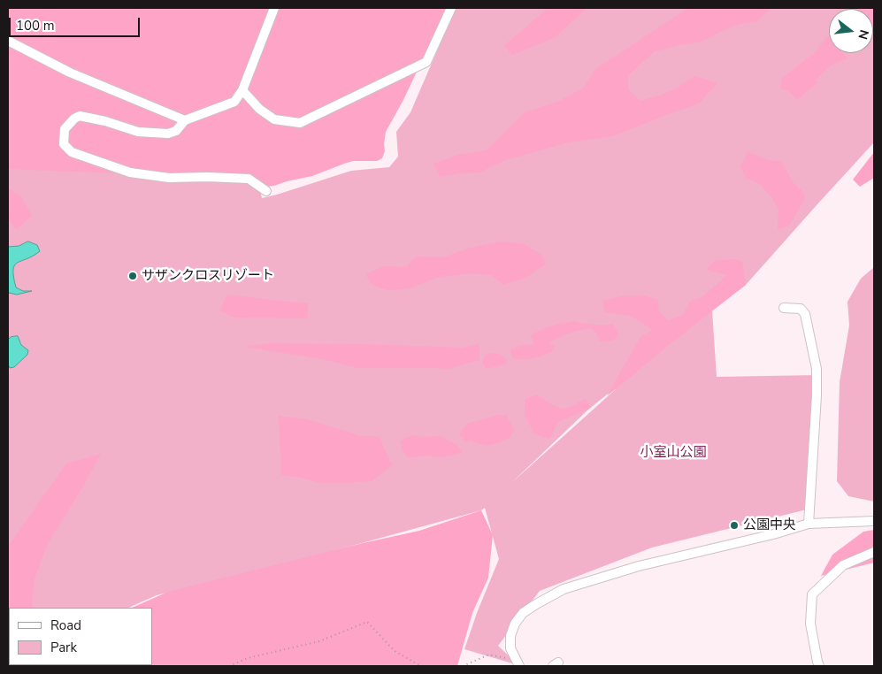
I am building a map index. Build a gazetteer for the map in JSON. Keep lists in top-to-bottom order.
{
  "parks": ["小室山公園"],
  "places": ["サザンクロスリゾート", "公園中央"],
  "legend": ["Road", "Park"],
  "scale_bar": "100 m",
  "north": "right"
}
